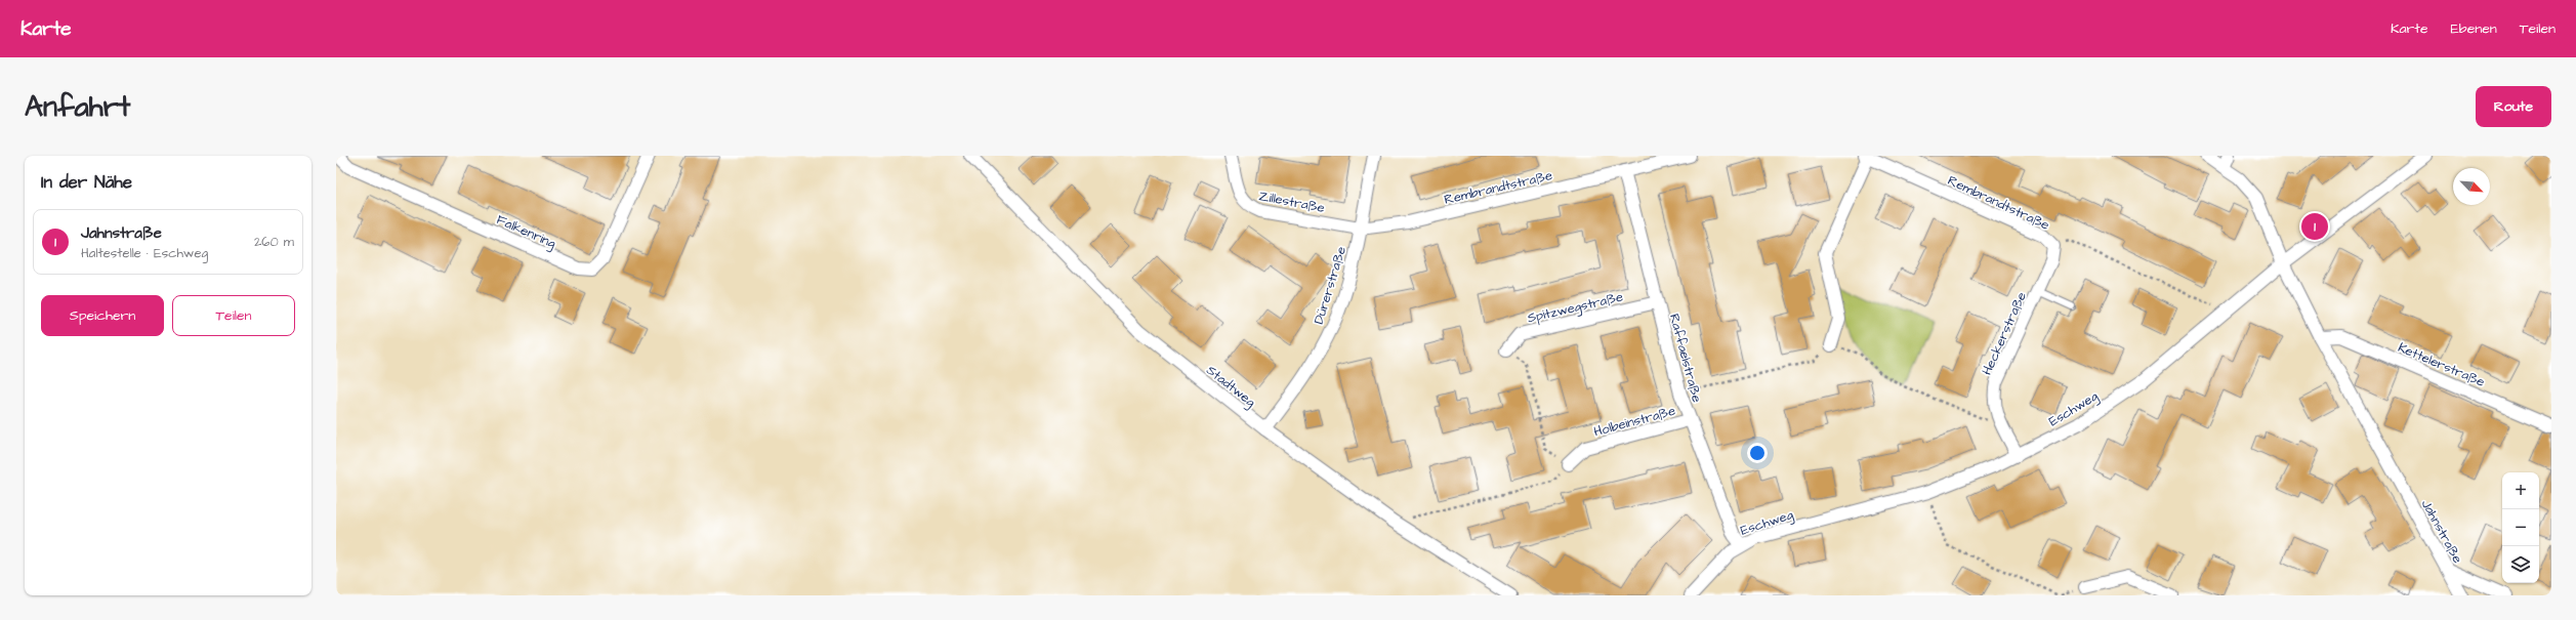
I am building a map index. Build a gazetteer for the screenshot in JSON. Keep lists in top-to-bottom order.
{
  "streets": {
    "street": [
      "Rembrandtstraße",
      "Zillestraße",
      "Falkenring",
      "Dürerstraße",
      "Spitzwegstraße",
      "Heckerstraße",
      "Raffaelstraße",
      "Kettelerstraße",
      "Stadtweg",
      "Eschweg",
      "Holbeinstraße",
      "Jahnstraße"
    ]
  },
  "crossings": [
    ["Rembrandtstraße", "Zillestraße"],
    ["Rembrandtstraße", "Dürerstraße"],
    ["Rembrandtstraße", "Heckerstraße"],
    ["Rembrandtstraße", "Raffaelstraße"],
    ["Zillestraße", "Dürerstraße"],
    ["Dürerstraße", "Stadtweg"],
    ["Spitzwegstraße", "Raffaelstraße"],
    ["Heckerstraße", "Eschweg"],
    ["Raffaelstraße", "Eschweg"],
    ["Raffaelstraße", "Holbeinstraße"],
    ["Kettelerstraße", "Jahnstraße"],
    ["Eschweg", "Jahnstraße"]
  ],
  "north": "bottom right",
  "page": {
    "header": "Karte",
    "nav": ["Karte", "Ebenen", "Teilen"],
    "buttons": [
      "Route",
      ["Speichern", "Teilen"]
    ],
    "title": "Anfahrt",
    "heading": "In der Nähe",
    "list": [
      {
        "mark": "1",
        "name": "Jahnstraße",
        "note": "Haltestelle · Eschweg",
        "value": "260 m"
      }
    ],
    "pins": "1",
    "map_buttons": ["+", "−"]
  }
}
